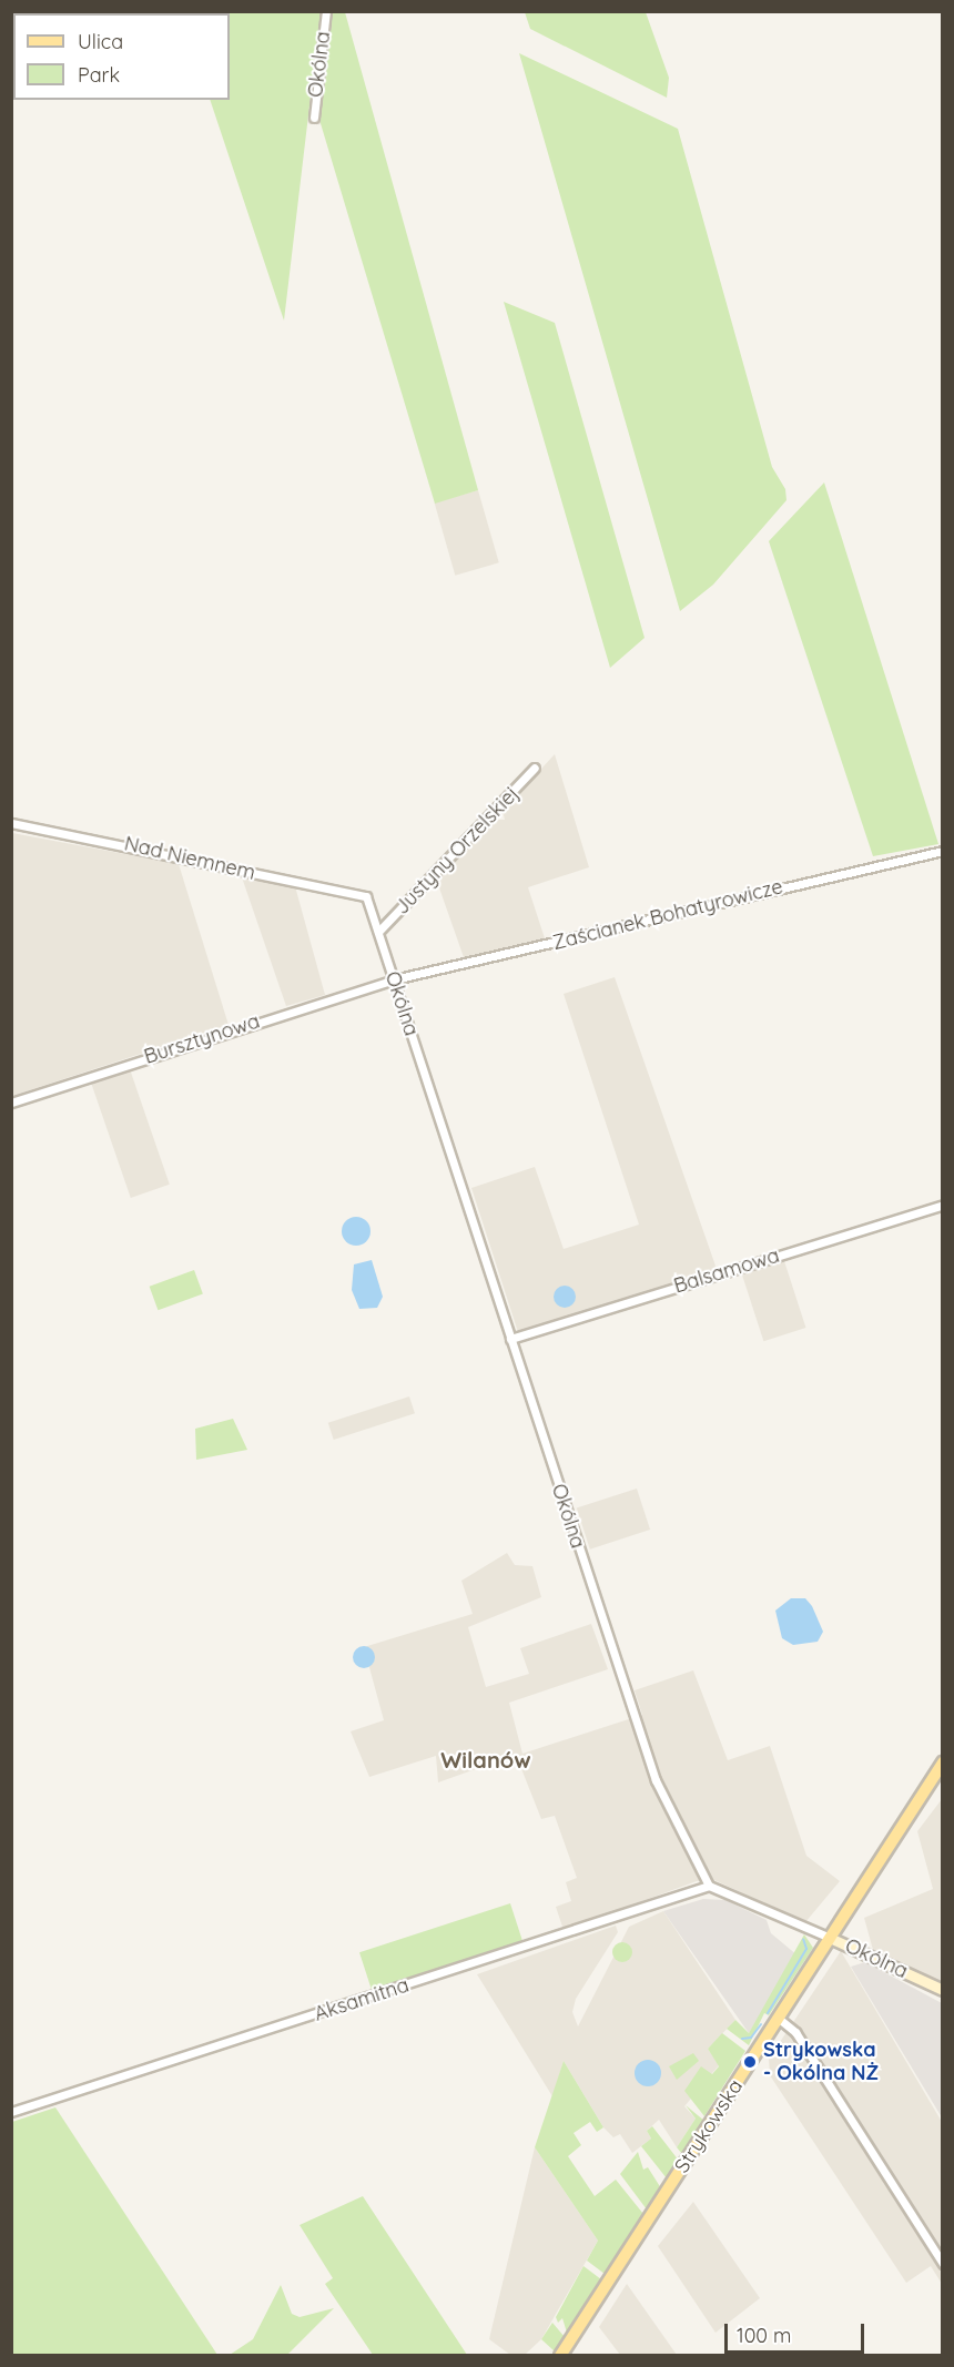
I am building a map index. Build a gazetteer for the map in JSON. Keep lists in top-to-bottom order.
{
  "streets": {
    "main road": ["Strykowska"],
    "street": [
      "Okólna",
      "Justyny Orzelskiej",
      "Nad Niemnem",
      "Zaścianek Bohatyrowicze",
      "Bursztynowa",
      "Balsamowa",
      "Aksamitna"
    ]
  },
  "crossings": [
    ["Okólna", "Justyny Orzelskiej"],
    ["Okólna", "Nad Niemnem"],
    ["Okólna", "Zaścianek Bohatyrowicze"],
    ["Okólna", "Bursztynowa"],
    ["Okólna", "Balsamowa"],
    ["Okólna", "Aksamitna"],
    ["Okólna", "Strykowska"],
    ["Zaścianek Bohatyrowicze", "Bursztynowa"]
  ],
  "districts": ["Wilanów"],
  "places": ["Strykowska - Okólna NŻ"],
  "legend": ["Ulica", "Park"],
  "scale_bar": "100 m"
}
